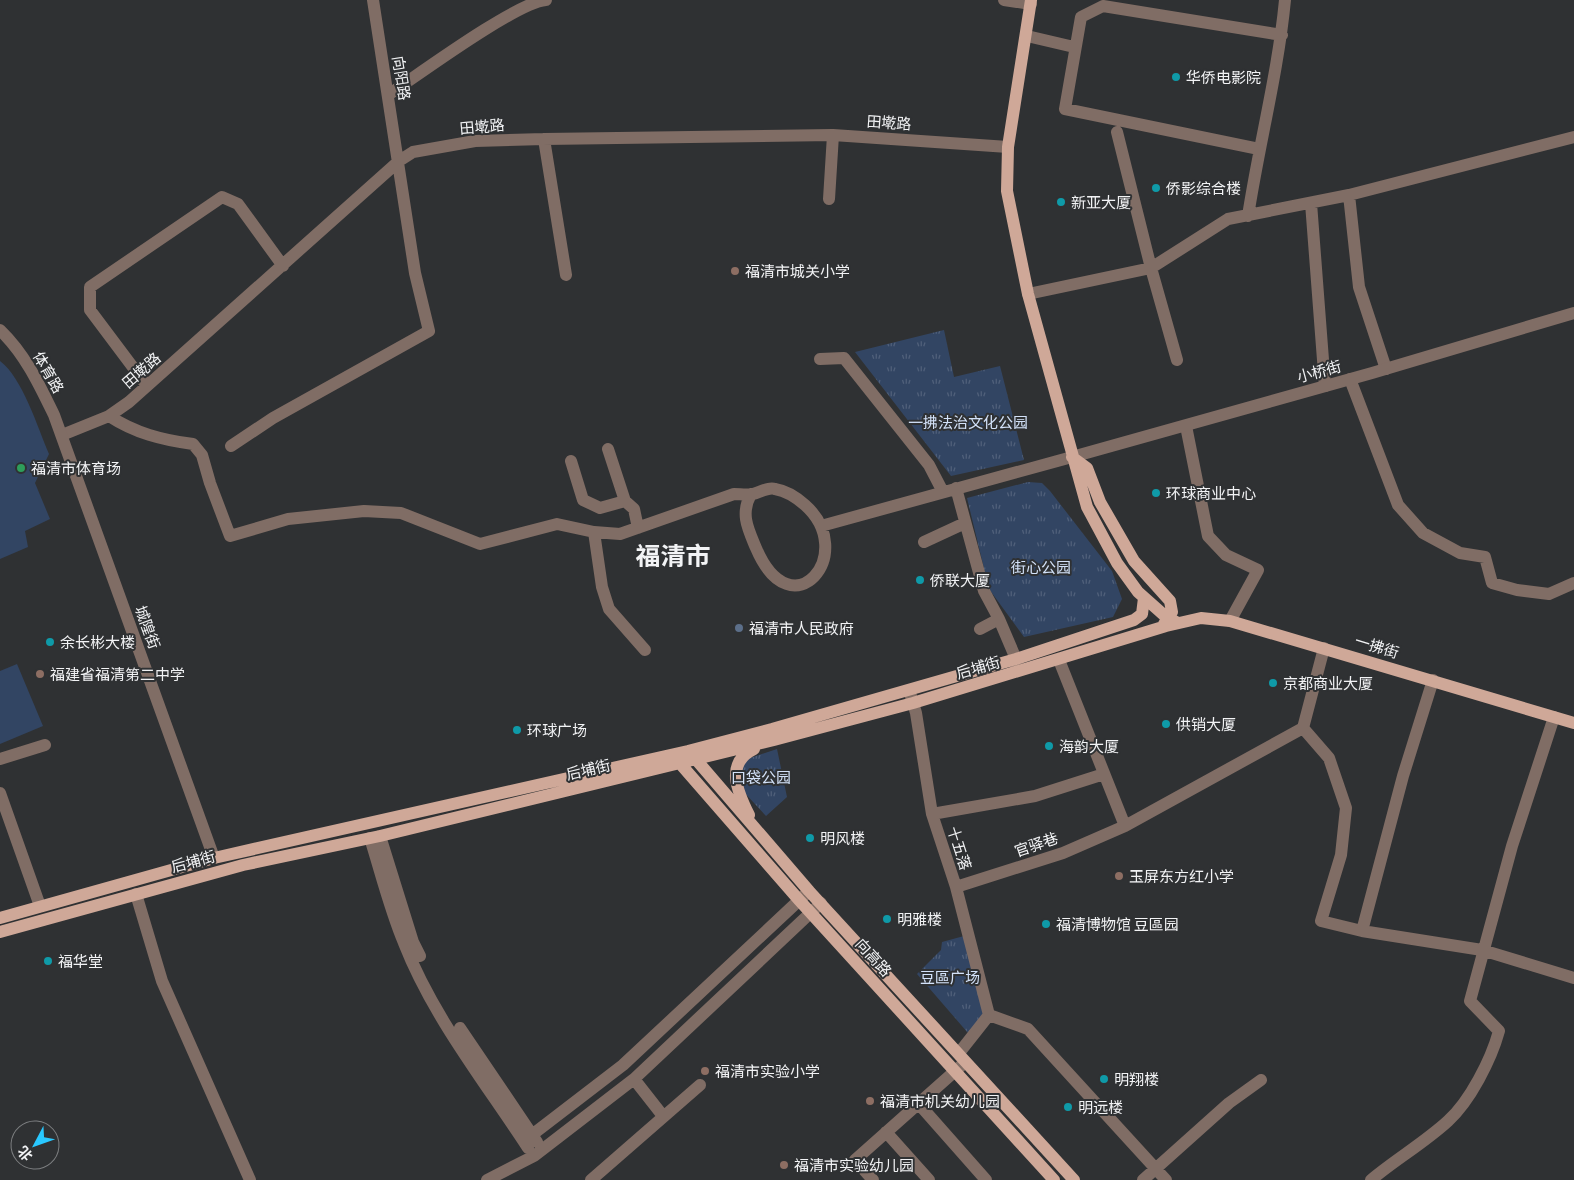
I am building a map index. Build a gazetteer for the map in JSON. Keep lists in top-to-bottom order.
{
  "streets": {
    "main road": ["一拂街", "后埔街", "向高路"],
    "street": [
      "向阳路",
      "田墘路",
      "小桥街",
      "体育路",
      "城隍街",
      "官驿巷",
      "十五落"
    ]
  },
  "crossings": [
    ["向阳路", "田墘路"],
    ["田墘路", "体育路"],
    ["田墘路", "城隍街"],
    ["体育路", "城隍街"],
    ["城隍街", "后埔街"],
    ["一拂街", "后埔街"],
    ["后埔街", "十五落"],
    ["后埔街", "向高路"],
    ["官驿巷", "十五落"]
  ],
  "districts": ["福清市"],
  "parks": [
    "一拂法治文化公园",
    "街心公园",
    "口袋公园",
    "豆區广场"
  ],
  "places": [
    "华侨电影院",
    "侨影综合楼",
    "新亚大厦",
    "福清市城关小学",
    "福清市体育场",
    "环球商业中心",
    "侨联大厦",
    "福清市人民政府",
    "余长彬大楼",
    "福建省福清第二中学",
    "京都商业大厦",
    "供销大厦",
    "环球广场",
    "海韵大厦",
    "明风楼",
    "玉屏东方红小学",
    "明雅楼",
    "福清博物馆 豆區园",
    "福华堂",
    "福清市实验小学",
    "明翔楼",
    "福清市机关幼儿园",
    "明远楼",
    "福清市实验幼儿园"
  ],
  "north": "bottom left"
}
